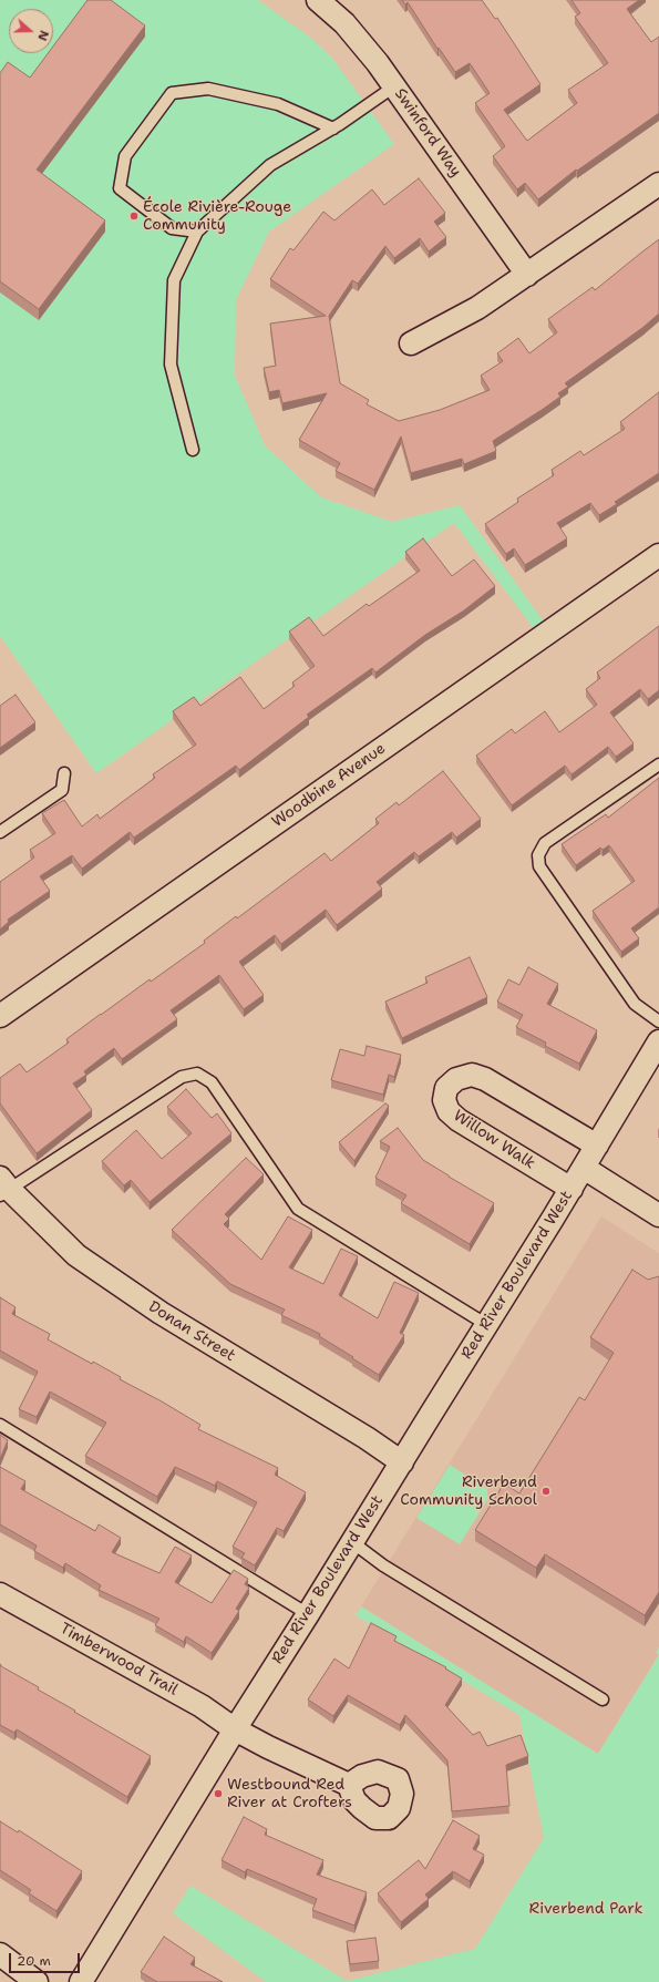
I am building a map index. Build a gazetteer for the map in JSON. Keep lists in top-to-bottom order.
{
  "streets": {
    "street": [
      "Swinford Way",
      "Woodbine Avenue",
      "Willow Walk",
      "Red River Boulevard West",
      "Donan Street",
      "Timberwood Trail"
    ]
  },
  "crossings": [
    ["Willow Walk", "Red River Boulevard West"],
    ["Red River Boulevard West", "Donan Street"],
    ["Red River Boulevard West", "Timberwood Trail"]
  ],
  "parks": ["Riverbend Park"],
  "places": ["École Rivière-Rouge Community", "Riverbend Community School", "Westbound Red River at Crofters"],
  "scale_bar": "20 m",
  "north": "right"
}
